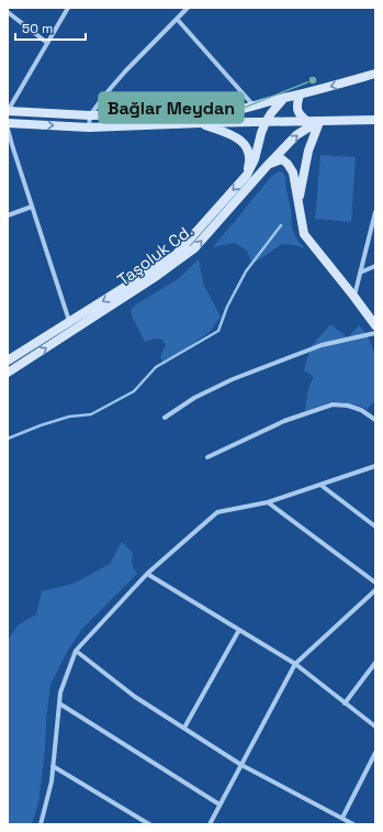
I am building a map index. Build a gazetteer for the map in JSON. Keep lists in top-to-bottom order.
{
  "streets": {
    "street": ["Taşoluk Cd."]
  },
  "places": ["Bağlar Meydan"],
  "scale_bar": "50 m"
}
